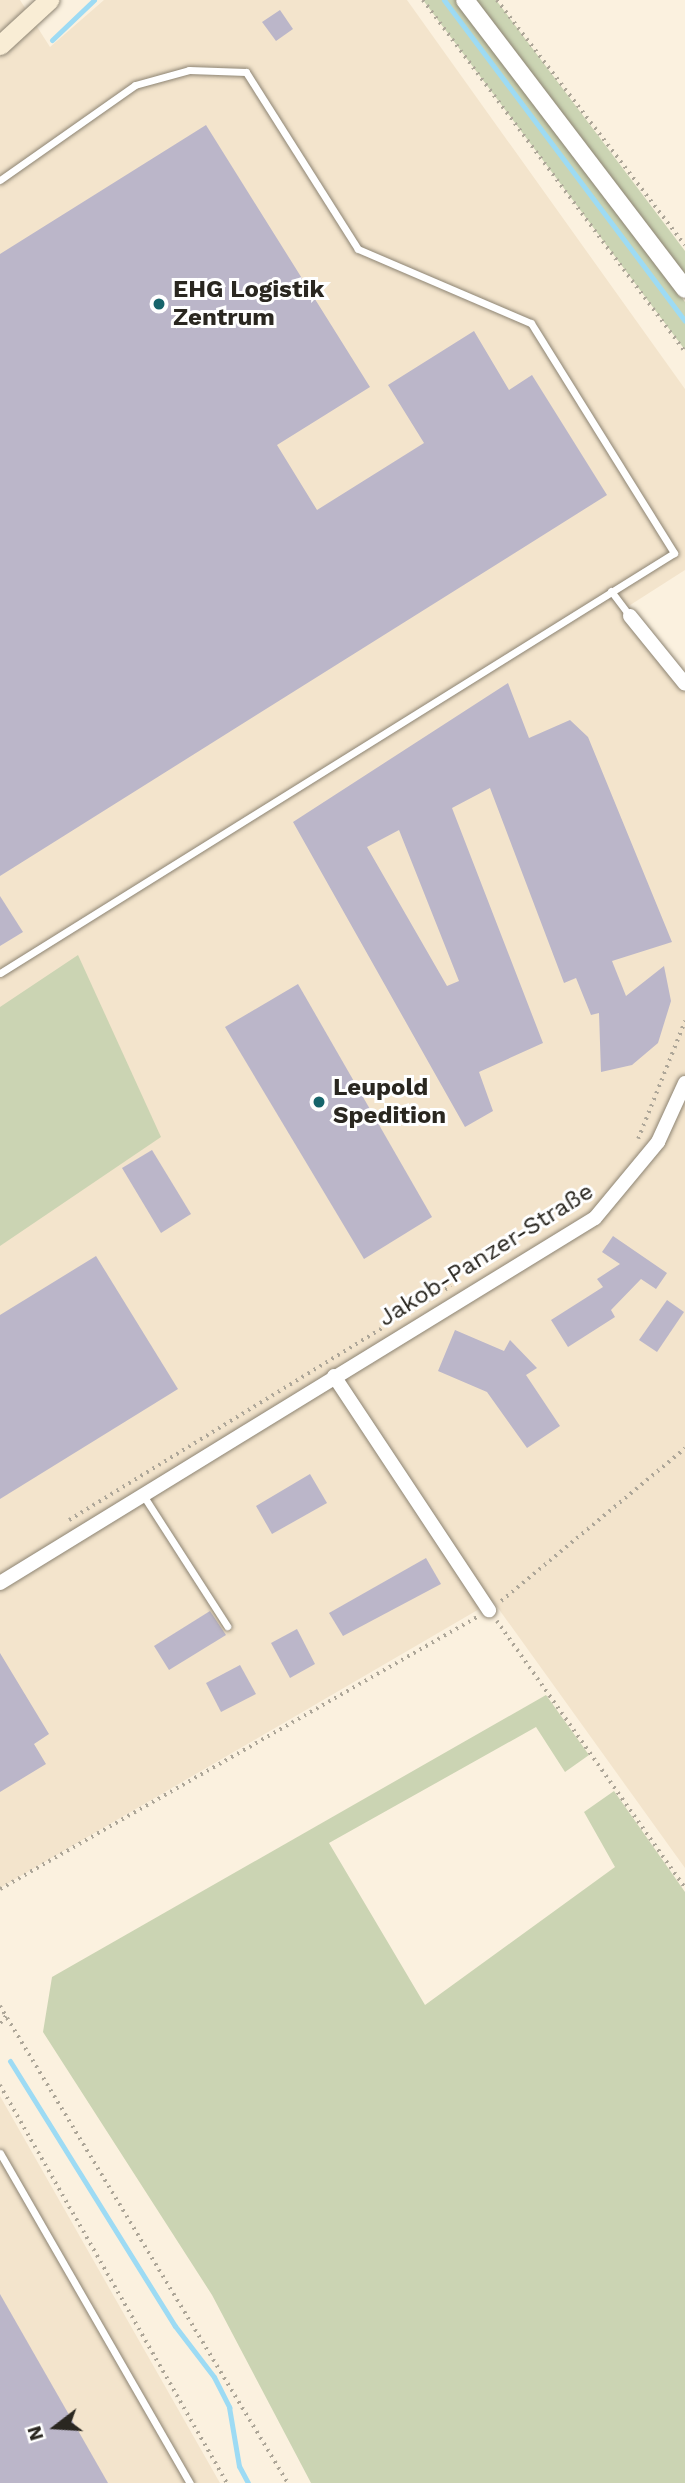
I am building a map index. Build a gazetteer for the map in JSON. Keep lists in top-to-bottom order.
{
  "streets": {
    "street": ["Jakob-Panzer-Straße"]
  },
  "places": ["EHG Logistik Zentrum", "Leupold Spedition"],
  "north": "left"
}
